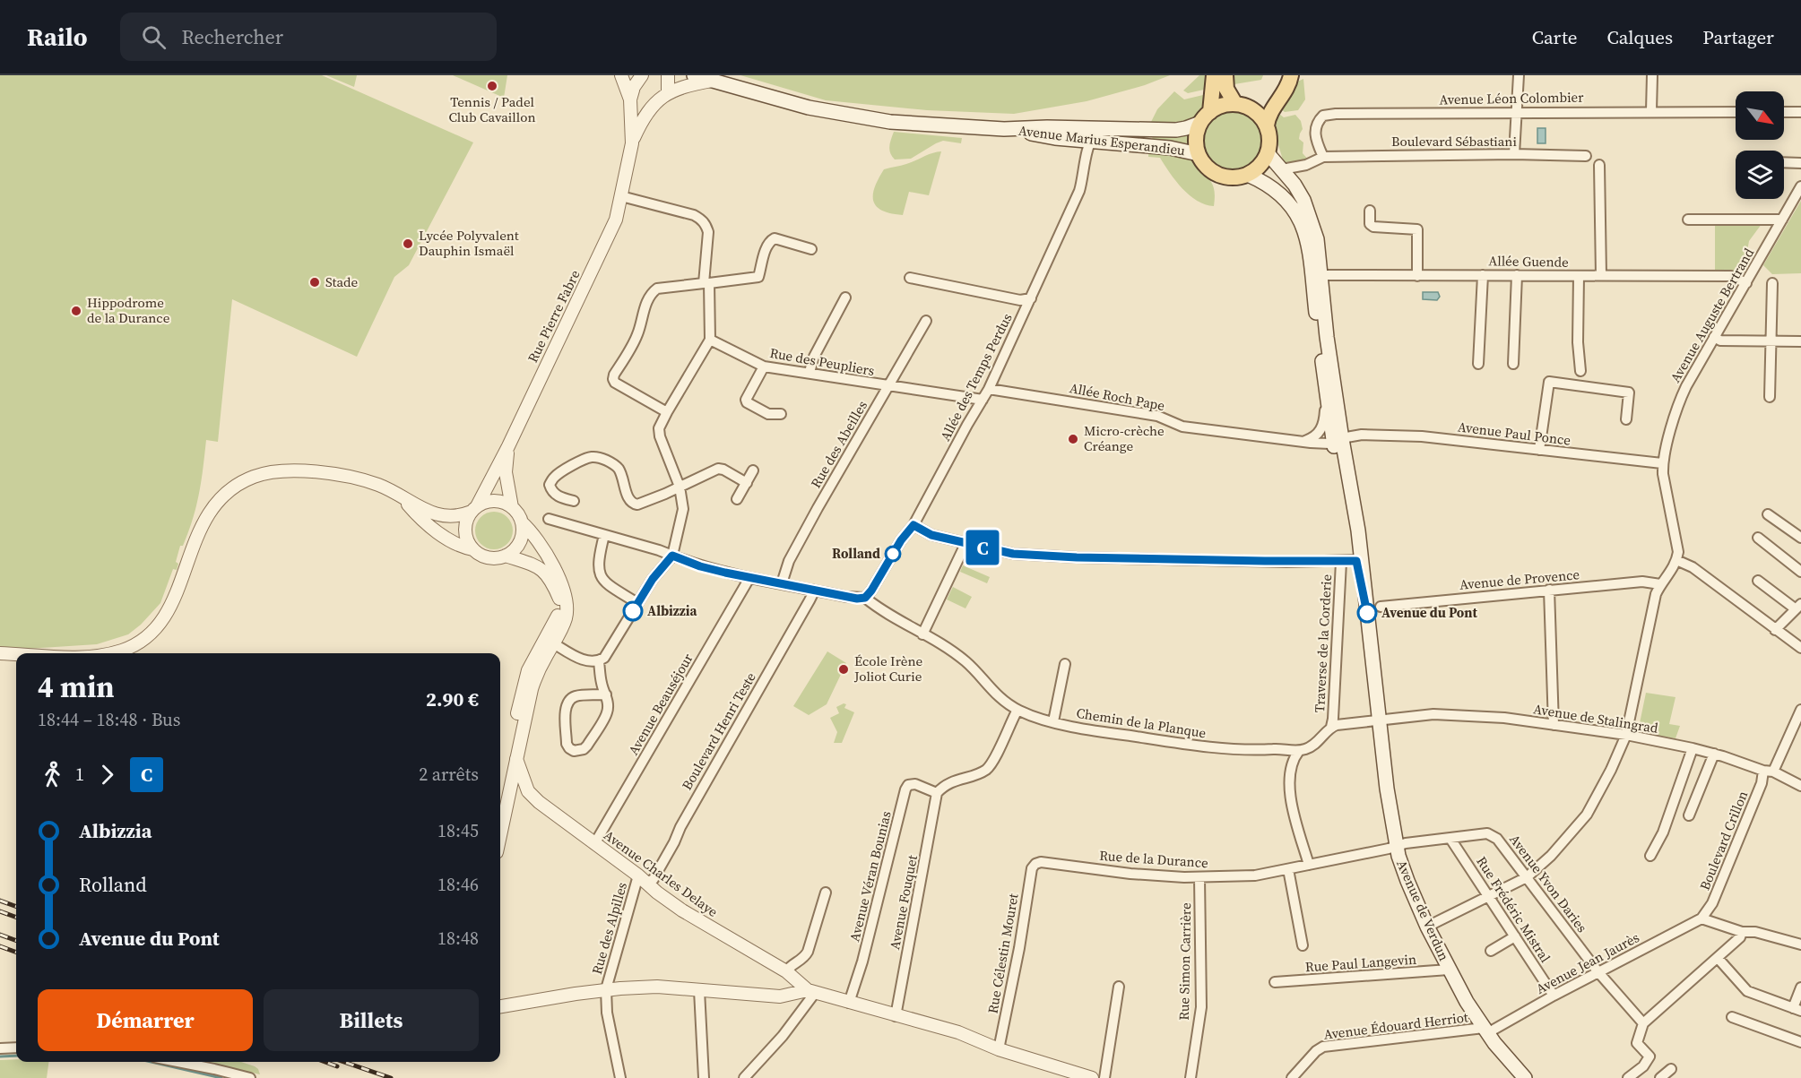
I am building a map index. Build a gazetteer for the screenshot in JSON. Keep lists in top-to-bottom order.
{
  "streets": {
    "main road": ["Avenue Marius Esperandieu", "Avenue de Verdun"],
    "street": [
      "Avenue Léon Colombier",
      "Boulevard Sébastiani",
      "Allée Guende",
      "Avenue Auguste Bertrand",
      "Rue Pierre Fabre",
      "Rue des Peupliers",
      "Allée des Temps Perdus",
      "Allée Roch Pape",
      "Avenue Paul Ponce",
      "Rue des Abeilles",
      "Avenue de Provence",
      "Traverse de la Corderie",
      "Avenue Beauséjour",
      "Avenue de Stalingrad",
      "Chemin de la Planque",
      "Boulevard Henri Teste",
      "Boulevard Crillon",
      "Rue de la Durance",
      "Avenue Charles Delaye",
      "Avenue Véran Bounias",
      "Avenue Yvon Daries",
      "Avenue Fouquet",
      "Rue Frédéric Mistral",
      "Rue des Alpilles",
      "Rue Célestin Mouret",
      "Rue Simon Carrière",
      "Rue Paul Langevin",
      "Avenue Jean Jaurès",
      "Avenue Édouard Herriot"
    ]
  },
  "crossings": [
    ["Avenue Léon Colombier", "Boulevard Sébastiani"],
    ["Avenue Marius Esperandieu", "Allée des Temps Perdus"],
    ["Allée Guende", "Avenue Auguste Bertrand"],
    ["Avenue Auguste Bertrand", "Avenue Paul Ponce"],
    ["Rue des Peupliers", "Allée des Temps Perdus"],
    ["Rue des Peupliers", "Rue des Abeilles"],
    ["Allée des Temps Perdus", "Allée Roch Pape"],
    ["Allée des Temps Perdus", "Chemin de la Planque"],
    ["Allée Roch Pape", "Avenue Paul Ponce"],
    ["Avenue Beauséjour", "Avenue Charles Delaye"],
    ["Avenue de Stalingrad", "Boulevard Crillon"],
    ["Avenue de Stalingrad", "Avenue de Verdun"],
    ["Boulevard Henri Teste", "Avenue Charles Delaye"],
    ["Boulevard Henri Teste", "Rue des Alpilles"],
    ["Boulevard Crillon", "Avenue Jean Jaurès"],
    ["Rue de la Durance", "Avenue Yvon Daries"],
    ["Rue de la Durance", "Rue Frédéric Mistral"],
    ["Rue de la Durance", "Avenue de Verdun"],
    ["Rue de la Durance", "Rue Célestin Mouret"],
    ["Rue de la Durance", "Rue Simon Carrière"],
    ["Avenue Charles Delaye", "Rue des Alpilles"],
    ["Avenue Véran Bounias", "Avenue Fouquet"],
    ["Avenue Yvon Daries", "Avenue Jean Jaurès"],
    ["Rue Frédéric Mistral", "Avenue Jean Jaurès"],
    ["Avenue de Verdun", "Rue Paul Langevin"],
    ["Avenue de Verdun", "Avenue Jean Jaurès"],
    ["Avenue de Verdun", "Avenue Édouard Herriot"],
    ["Avenue Jean Jaurès", "Avenue Édouard Herriot"]
  ],
  "places": [
    "Tennis / Padel Club Cavaillon",
    "Lycée Polyvalent Dauphin Ismaël",
    "Stade",
    "Hippodrome de la Durance",
    "Micro-crèche Créange",
    "Rolland",
    "Albizzia",
    "Avenue du Pont",
    "École Irène Joliot Curie"
  ],
  "lines": ["bus line C"],
  "north": "bottom right",
  "page": {
    "header": "Railo",
    "search": "Rechercher",
    "nav": ["Carte", "Calques", "Partager"],
    "on_map": "C",
    "heading": ["4 min", "18:44 – 18:48 · Bus", "2.90 €"],
    "legs": ["1", "C", "2 arrêts"],
    "list": [
      {
        "name": "Albizzia",
        "value": "18:45"
      },
      {
        "name": "Rolland",
        "value": "18:46"
      },
      {
        "name": "Avenue du Pont",
        "value": "18:48"
      }
    ],
    "buttons": ["Démarrer", "Billets"]
  }
}
